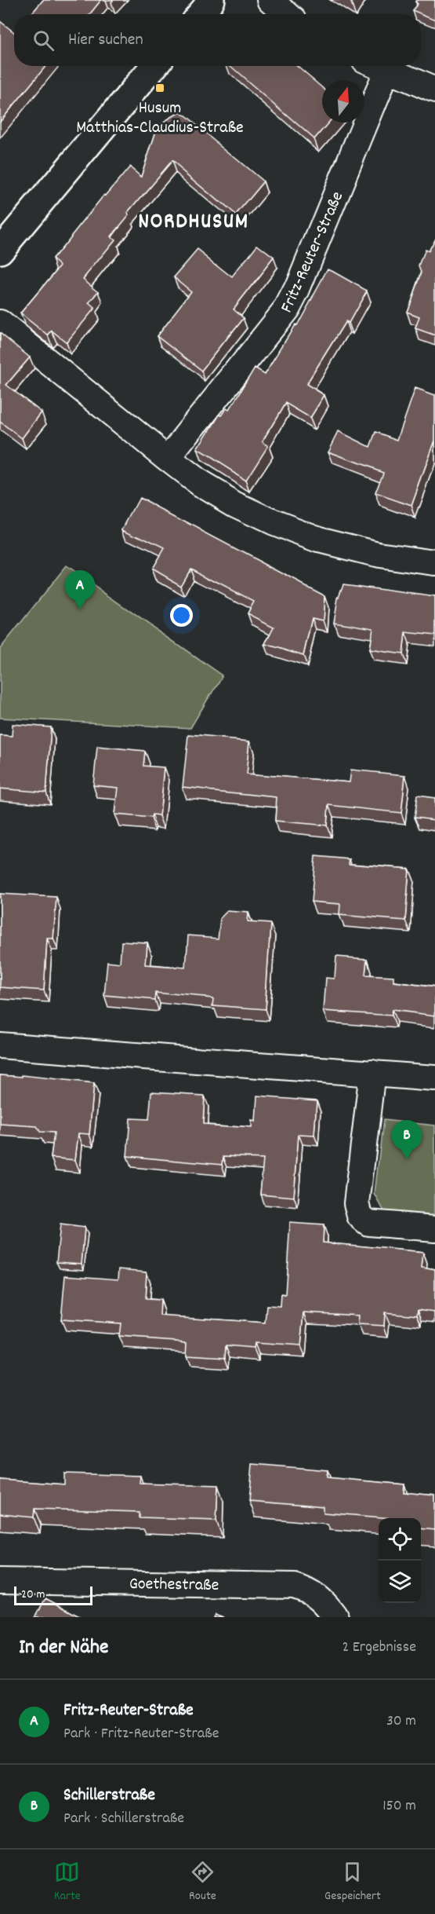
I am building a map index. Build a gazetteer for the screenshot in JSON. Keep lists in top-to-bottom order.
{
  "streets": {
    "street": ["Fritz-Reuter-Straße", "Goethestraße"]
  },
  "districts": ["NORDHUSUM"],
  "places": {
    "transit": ["Husum Matthias-Claudius-Straße"]
  },
  "scale_bar": "20 m",
  "north": "top",
  "page": {
    "search": "Hier suchen",
    "pins": ["A", "B"],
    "scale": "20 m",
    "heading": ["In der Nähe", "2 Ergebnisse"],
    "list": [
      {
        "mark": "A",
        "name": "Fritz-Reuter-Straße",
        "note": "Park · Fritz-Reuter-Straße",
        "value": "30 m"
      },
      {
        "mark": "B",
        "name": "Schillerstraße",
        "note": "Park · Schillerstraße",
        "value": "150 m"
      }
    ],
    "nav": ["Karte", "Route", "Gespeichert"]
  }
}
